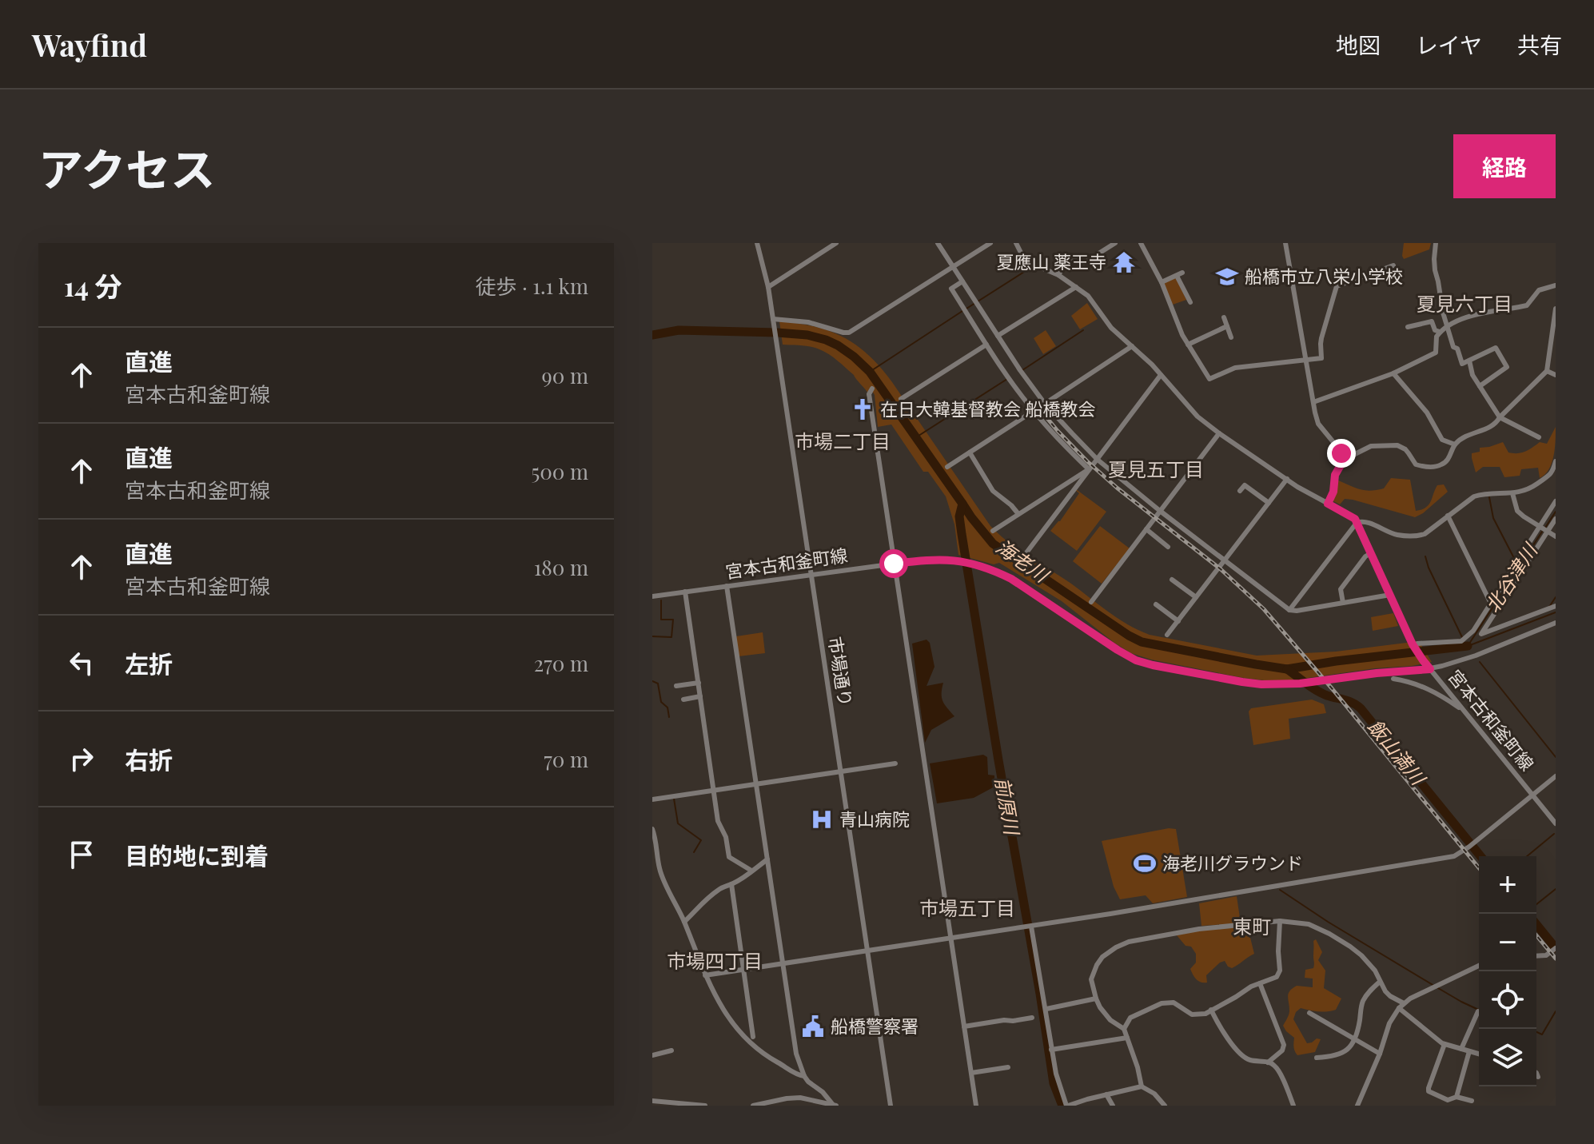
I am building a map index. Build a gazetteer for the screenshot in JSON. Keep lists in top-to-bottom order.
{
  "streets": {
    "street": ["宮本古和釜町線", "市場通り"]
  },
  "crossings": [
    ["宮本古和釜町線", "市場通り"]
  ],
  "districts": [
    "夏見六丁目",
    "市場二丁目",
    "夏見五丁目",
    "市場五丁目",
    "東町",
    "市場四丁目"
  ],
  "water": [
    "海老川",
    "北谷津川",
    "飯山満川",
    "前原川"
  ],
  "places": {
    "temple": ["夏應山 薬王寺"],
    "school or university": ["船橋市立八栄小学校"],
    "church": ["在日大韓基督教会 船橋教会"],
    "hospital": ["青山病院"],
    "sports": ["海老川グラウンド"],
    "public building": ["船橋警察署"]
  },
  "page": {
    "header": "Wayfind",
    "nav": ["地図", "レイヤ", "共有"],
    "title": "アクセス",
    "buttons": "経路",
    "heading": ["14 分", "徒歩 · 1.1 km"],
    "list": [
      ["直進", "宮本古和釜町線", "90 m"],
      ["直進", "宮本古和釜町線", "500 m"],
      ["直進", "宮本古和釜町線", "180 m"],
      ["左折", "270 m"],
      ["右折", "70 m"],
      "目的地に到着"
    ],
    "map_buttons": ["+", "−"]
  }
}
